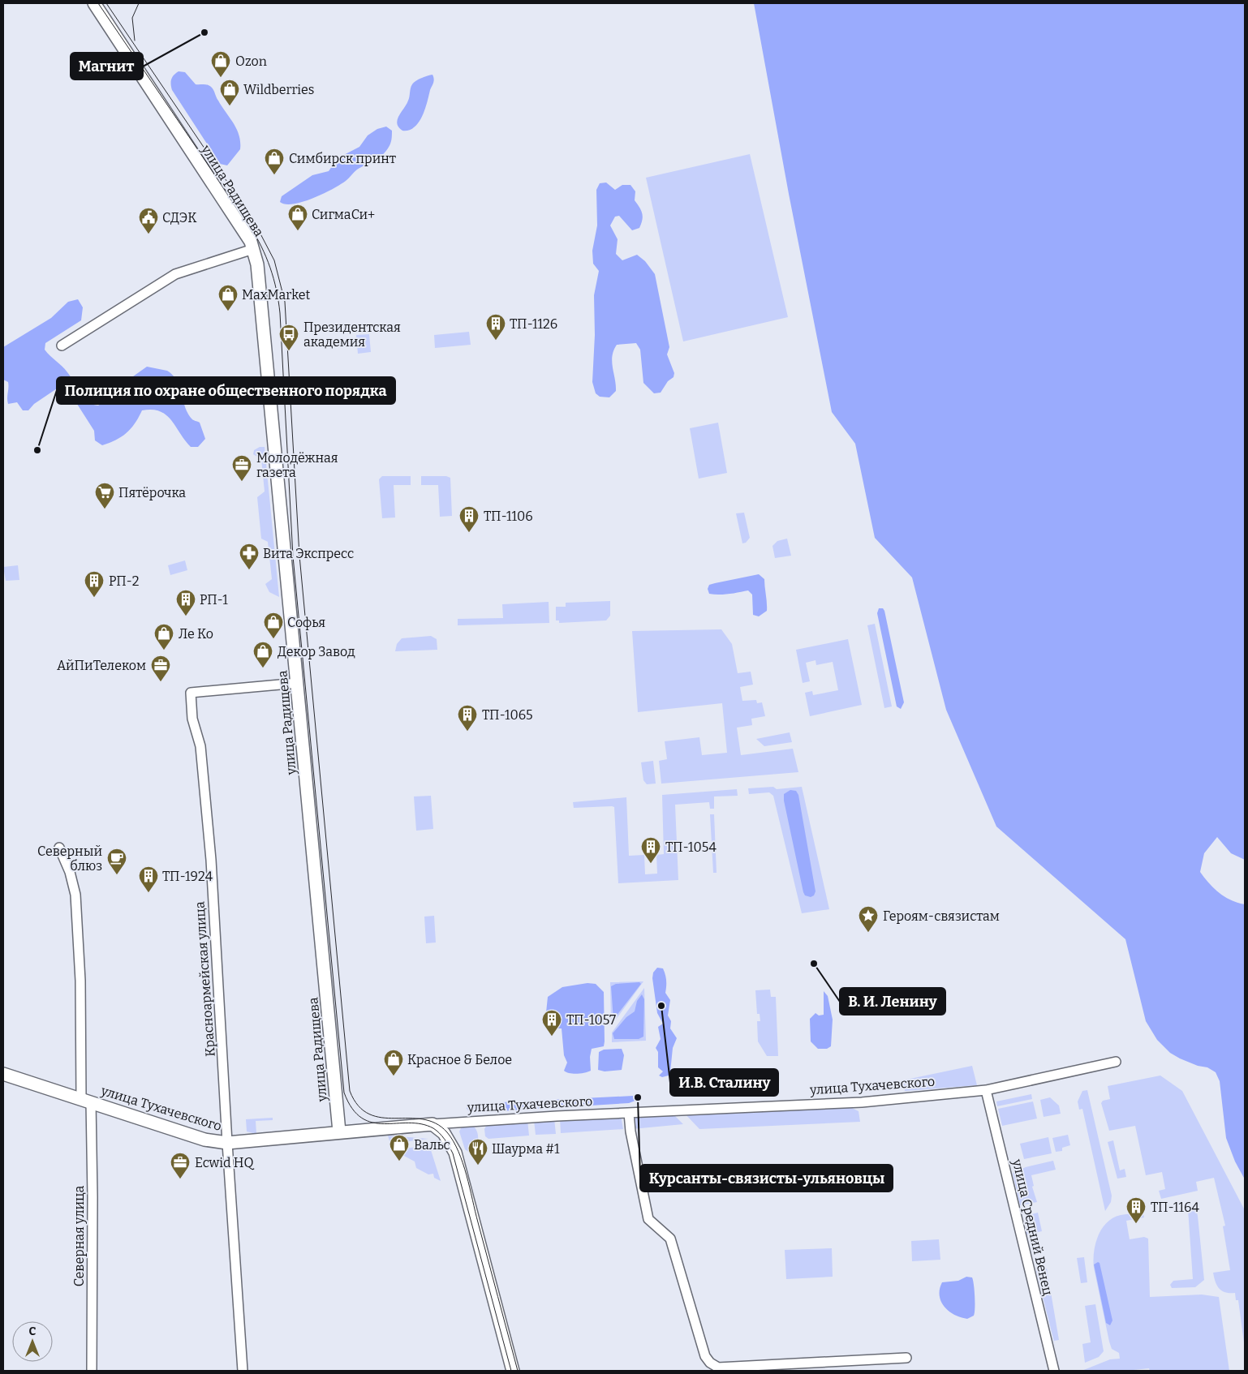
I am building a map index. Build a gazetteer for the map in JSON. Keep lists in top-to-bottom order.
{
  "streets": {
    "street": [
      "улица Радищева",
      "Красноармейская улица",
      "улица Тухачевского",
      "улица Средний Венец",
      "Северная улица"
    ]
  },
  "crossings": [
    ["улица Радищева", "Красноармейская улица"],
    ["улица Радищева", "улица Тухачевского"],
    ["Красноармейская улица", "улица Тухачевского"],
    ["улица Тухачевского", "улица Средний Венец"],
    ["улица Тухачевского", "Северная улица"]
  ],
  "places": {
    "other": [
      "Магнит",
      "Полиция по охране общественного порядка",
      "В. И. Ленину",
      "И.В. Сталину",
      "Курсанты-связисты-ульяновцы"
    ],
    "shop": [
      "Ozon",
      "Wildberries",
      "Симбирск принт",
      "СигмаСи+",
      "MaxMarket",
      "Софья",
      "Ле Ко",
      "Декор Завод",
      "Красное & Белое",
      "Вальс"
    ],
    "public building": ["СДЭК"],
    "building": [
      "ТП-1126",
      "ТП-1106",
      "РП-2",
      "РП-1",
      "ТП-1065",
      "ТП-1054",
      "ТП-1924",
      "ТП-1057",
      "ТП-1164"
    ],
    "bus stop": ["Президентская академия"],
    "office": ["Молодёжная газета", "АйПиТелеком", "Ecwid HQ"],
    "supermarket": ["Пятёрочка"],
    "pharmacy": ["Вита Экспресс"],
    "cafe": ["Северный блюз"],
    "place": ["Героям-связистам"],
    "restaurant": ["Шаурма #1"]
  },
  "north": "top"
}
